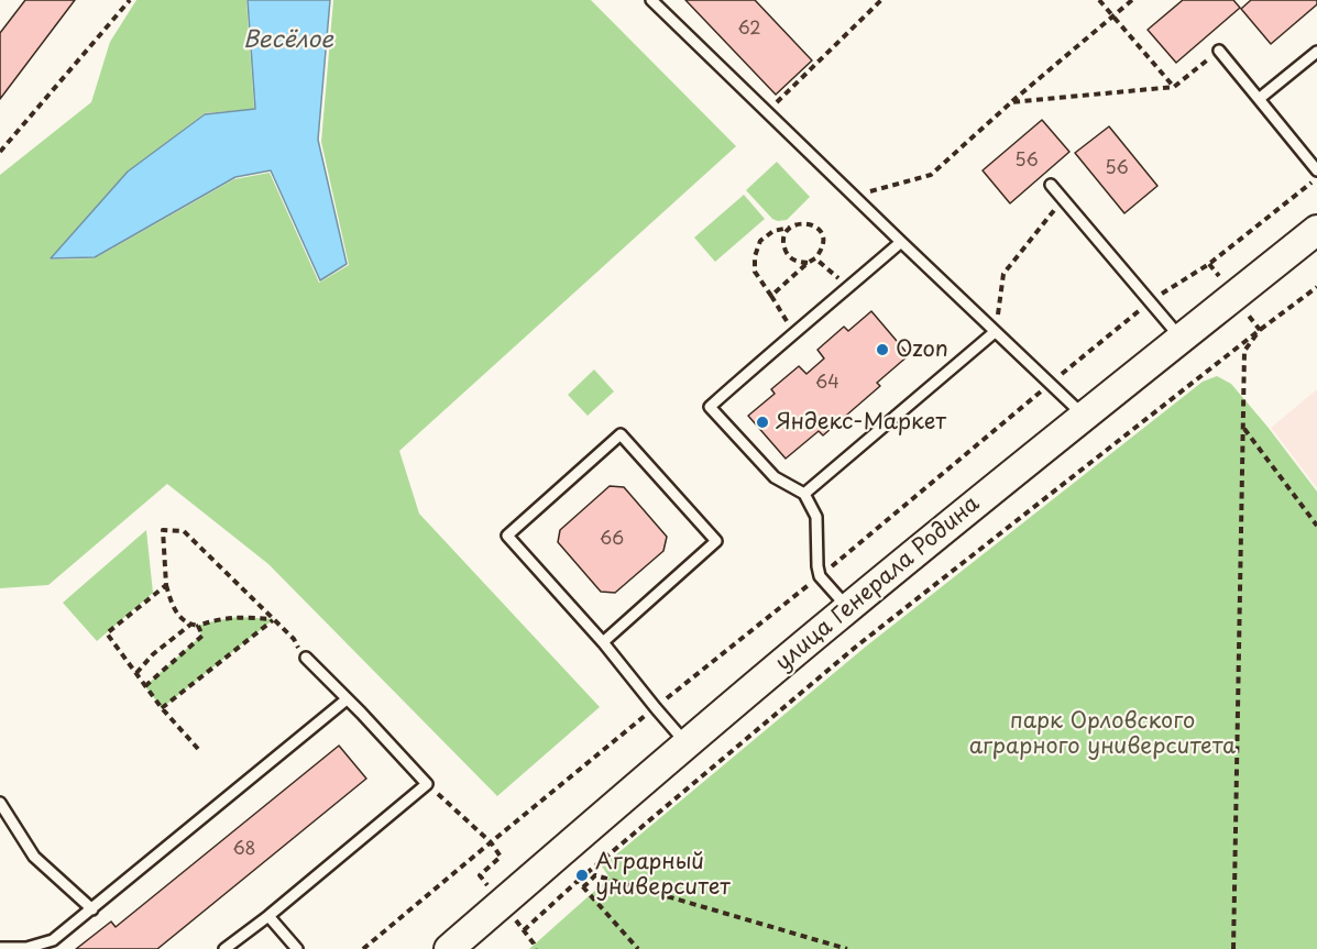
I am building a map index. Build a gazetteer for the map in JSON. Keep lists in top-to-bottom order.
{
  "streets": {
    "main road": ["улица Генерала Родина"]
  },
  "water": ["Весёлое"],
  "parks": ["парк Орловского аграрного университета"],
  "places": ["Ozon", "Яндекс-Маркет", "Аграрный университет"],
  "house_numbers": [
    "62",
    "56",
    "56",
    "64",
    "66",
    "68"
  ]
}
